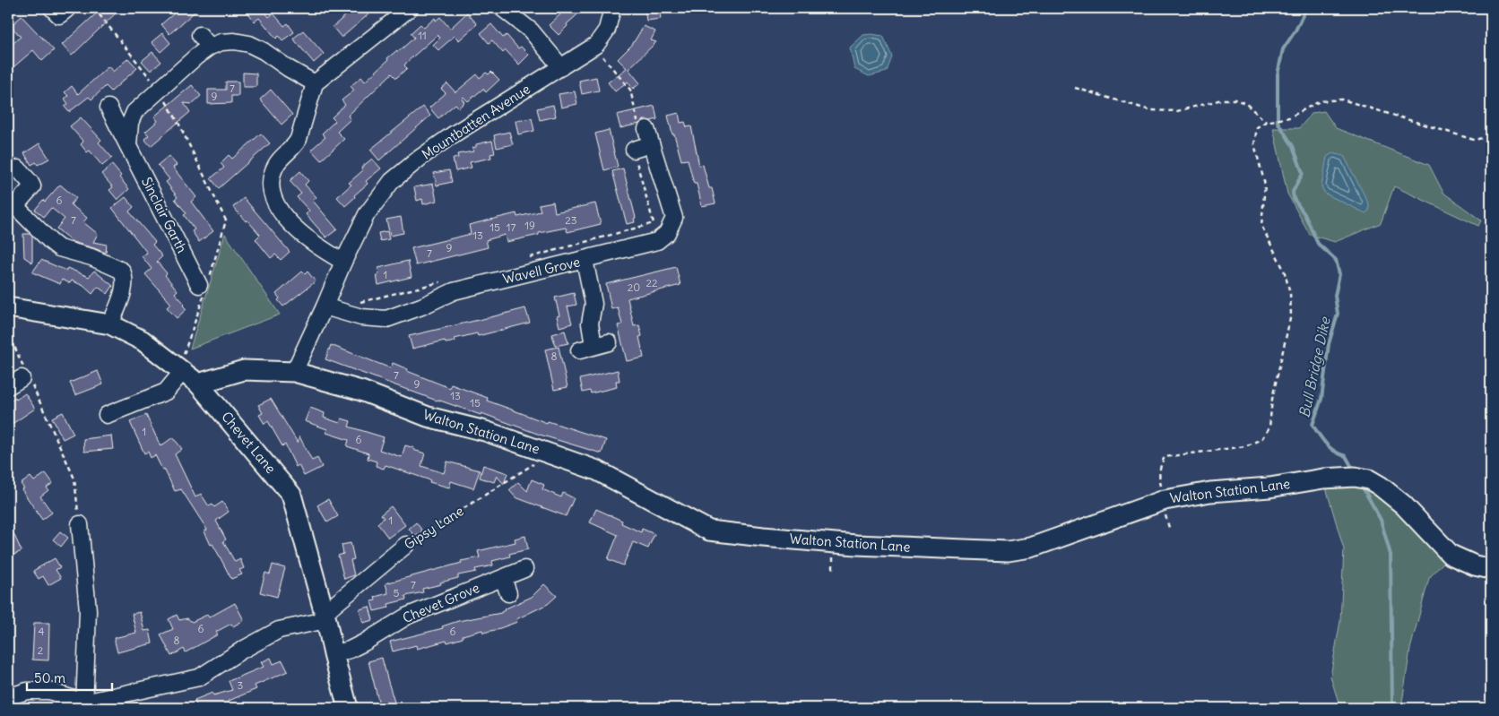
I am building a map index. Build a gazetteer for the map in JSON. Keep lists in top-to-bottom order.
{
  "streets": {
    "main road": ["Walton Station Lane", "Chevet Lane"],
    "street": [
      "Mountbatten Avenue",
      "Sinclair Garth",
      "Wavell Grove",
      "Gipsy Lane",
      "Chevet Grove"
    ]
  },
  "crossings": [
    ["Mountbatten Avenue", "Wavell Grove"],
    ["Mountbatten Avenue", "Walton Station Lane"],
    ["Walton Station Lane", "Chevet Lane"],
    ["Walton Station Lane", "Gipsy Lane"],
    ["Chevet Lane", "Gipsy Lane"],
    ["Chevet Lane", "Chevet Grove"]
  ],
  "water": ["Bull Bridge Dike"],
  "house_numbers": [
    "11",
    "7",
    "9",
    "6",
    "7",
    "23",
    "19",
    "15",
    "17",
    "13",
    "9",
    "7",
    "1",
    "22",
    "20",
    "8",
    "7",
    "9",
    "13",
    "15",
    "1",
    "6",
    "1",
    "7",
    "5",
    "6",
    "4",
    "6",
    "8",
    "2",
    "3"
  ],
  "scale_bar": "50 m"
}
